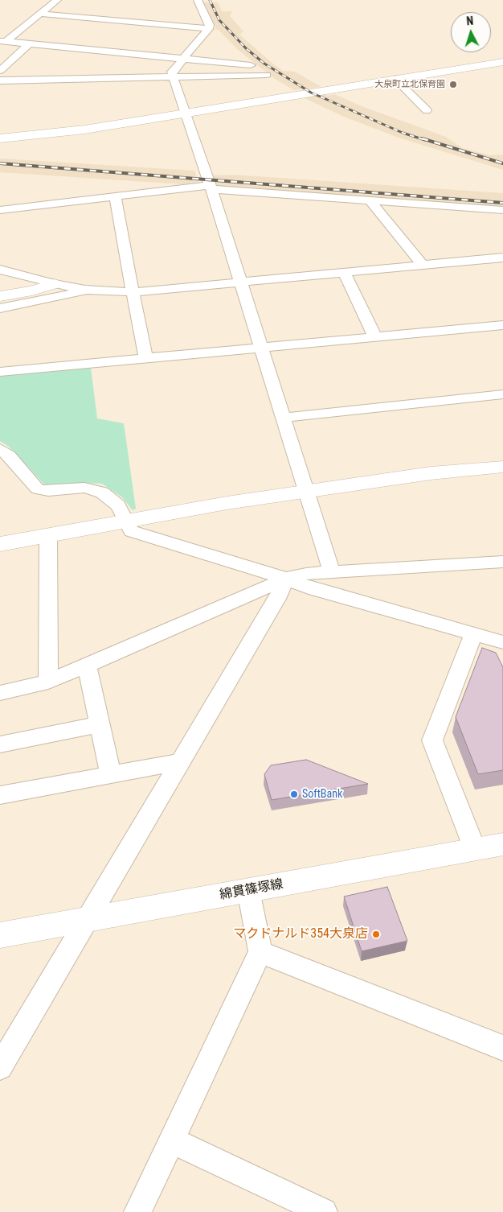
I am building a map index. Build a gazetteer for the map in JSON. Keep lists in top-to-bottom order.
{
  "streets": {
    "street": ["綿貫篠塚線"]
  },
  "places": ["大泉町立北保育園", "SoftBank", "マクドナルド354大泉店"],
  "north": "top"
}
